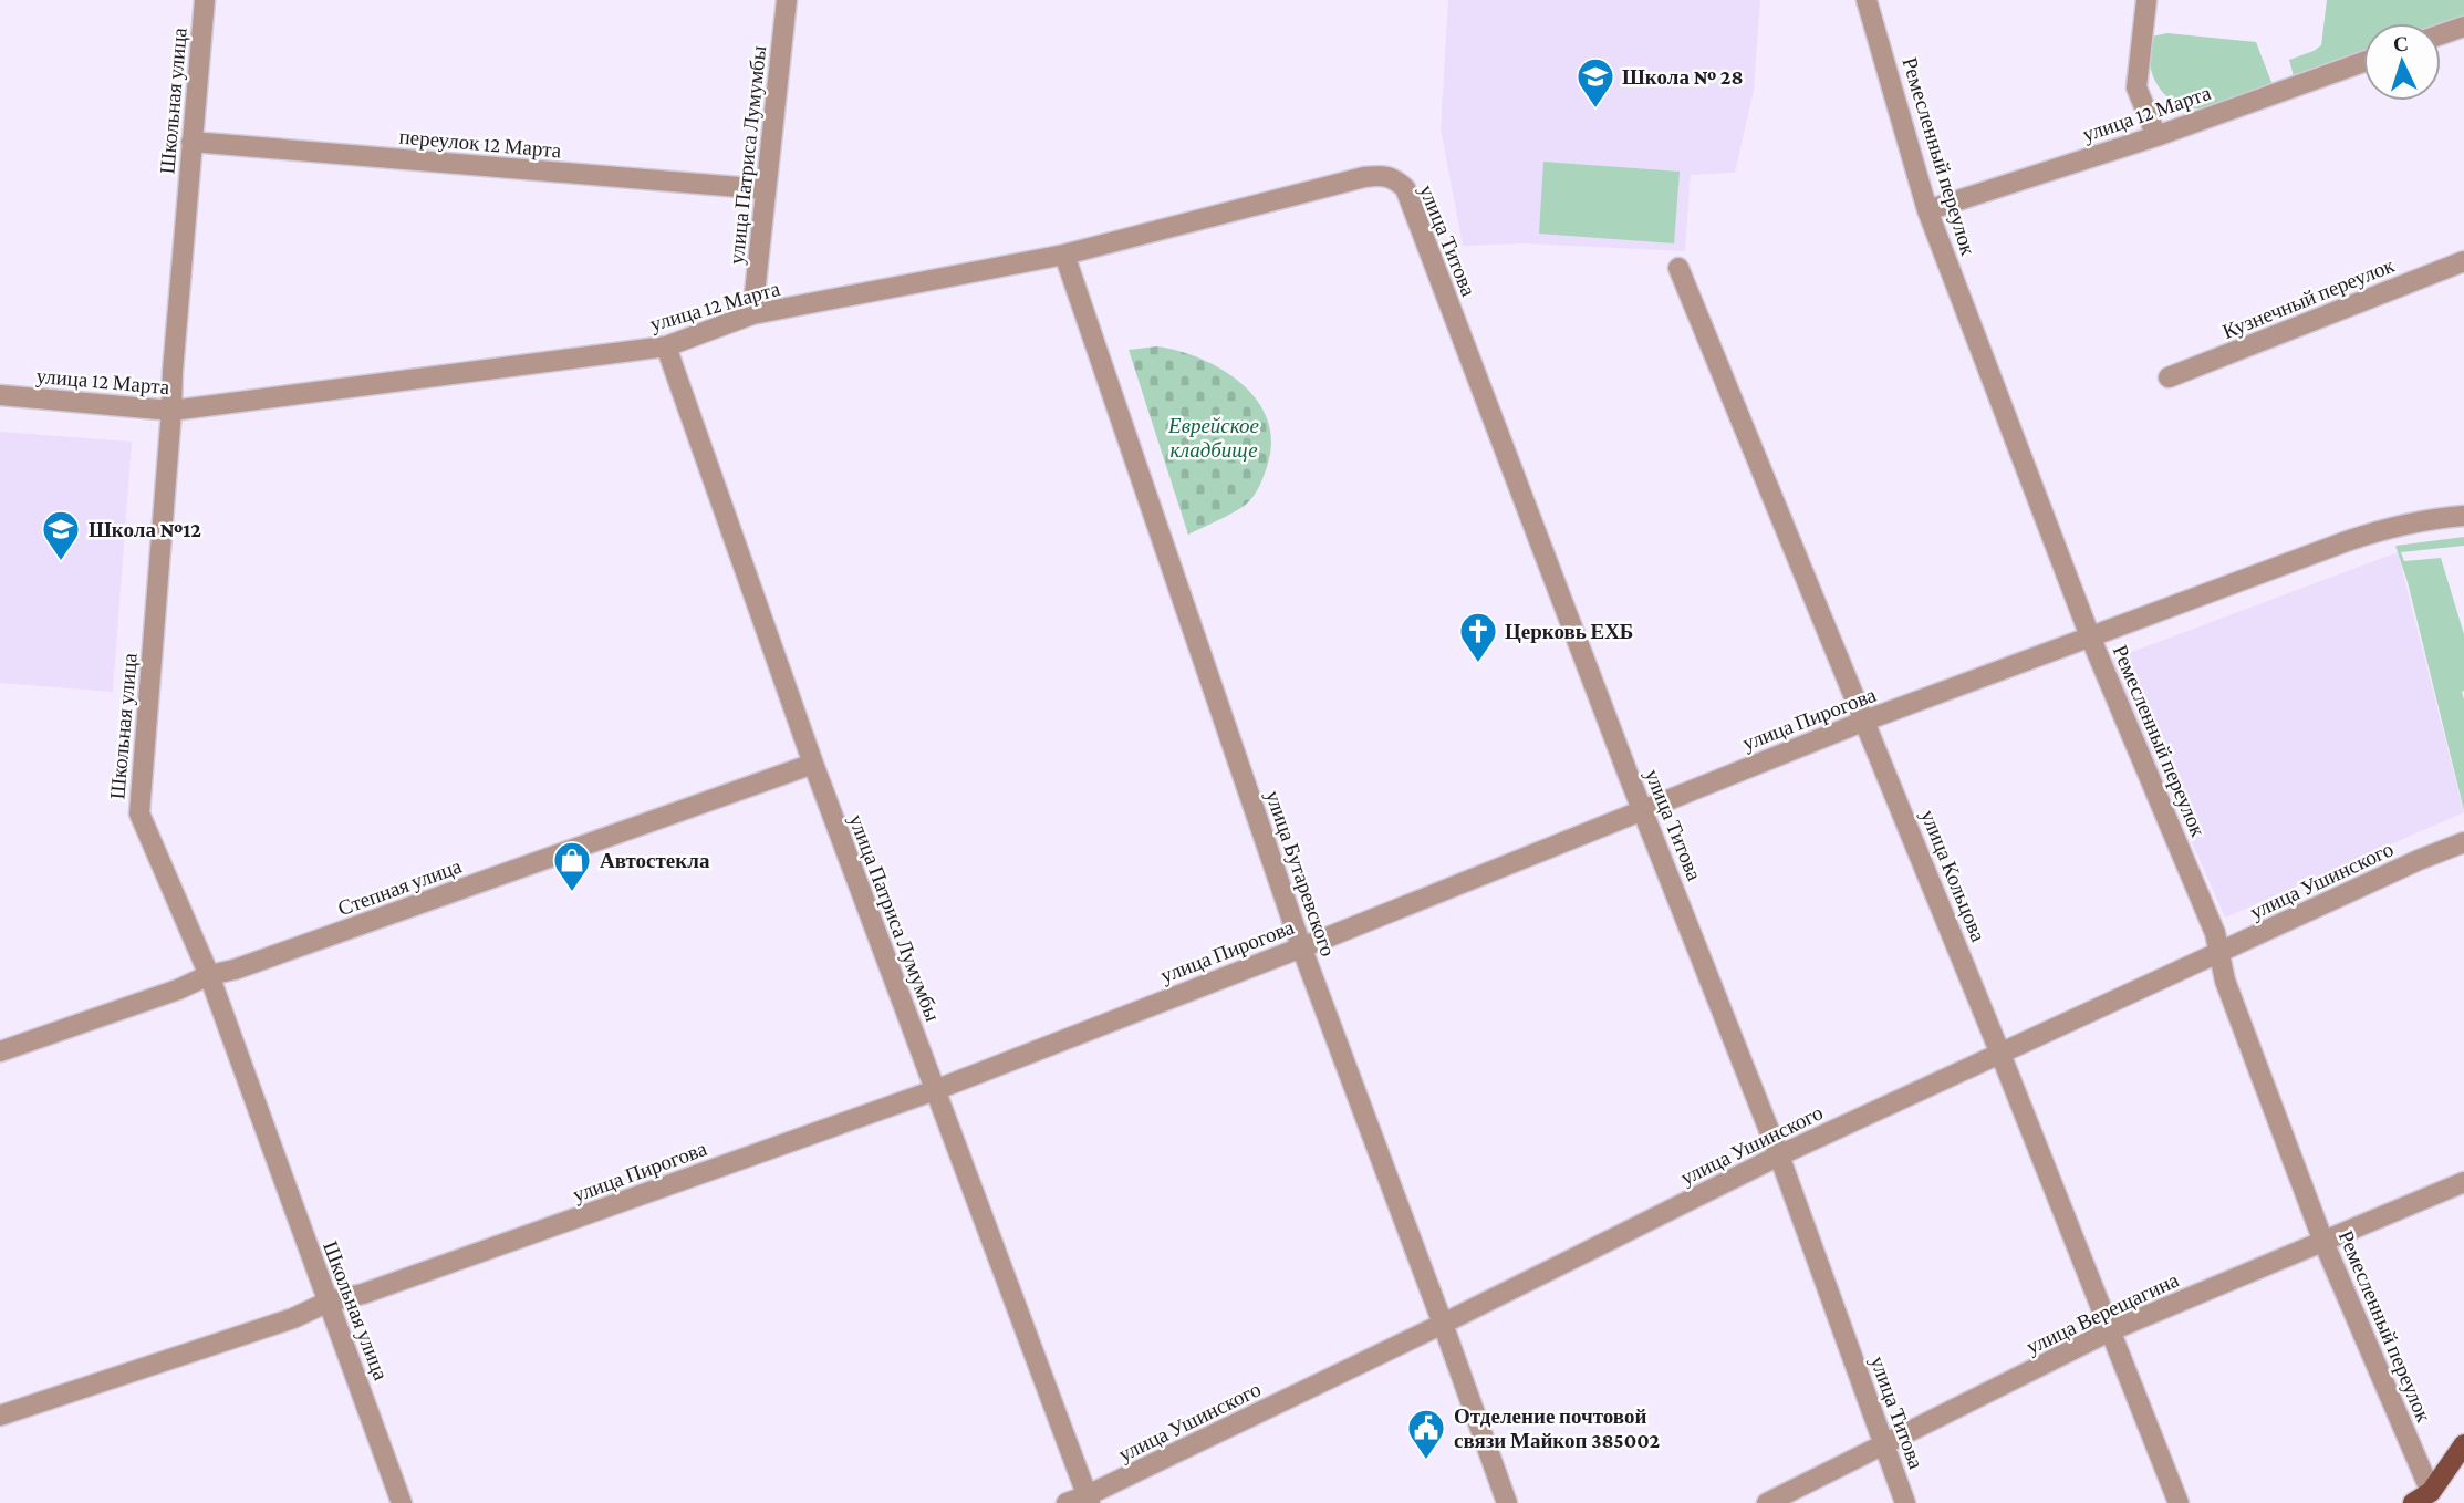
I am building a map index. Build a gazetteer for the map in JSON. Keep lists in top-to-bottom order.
{
  "streets": {
    "street": [
      "Школьная улица",
      "улица 12 Марта",
      "переулок 12 Марта",
      "улица Патриса Лумумбы",
      "Ремесленный переулок",
      "улица Титова",
      "Кузнечный переулок",
      "улица Пирогова",
      "улица Бутаревского",
      "улица Кольцова",
      "улица Ушинского",
      "Степная улица",
      "улица Верещагина"
    ]
  },
  "crossings": [
    ["Школьная улица", "улица 12 Марта"],
    ["Школьная улица", "переулок 12 Марта"],
    ["Школьная улица", "улица Пирогова"],
    ["Школьная улица", "Степная улица"],
    ["улица 12 Марта", "улица Патриса Лумумбы"],
    ["улица 12 Марта", "Ремесленный переулок"],
    ["улица 12 Марта", "улица Титова"],
    ["улица 12 Марта", "улица Бутаревского"],
    ["переулок 12 Марта", "улица Патриса Лумумбы"],
    ["улица Патриса Лумумбы", "улица Пирогова"],
    ["улица Патриса Лумумбы", "улица Ушинского"],
    ["улица Патриса Лумумбы", "Степная улица"],
    ["Ремесленный переулок", "улица Пирогова"],
    ["Ремесленный переулок", "улица Ушинского"],
    ["Ремесленный переулок", "улица Верещагина"],
    ["улица Титова", "улица Пирогова"],
    ["улица Титова", "улица Ушинского"],
    ["улица Титова", "улица Верещагина"],
    ["улица Пирогова", "улица Бутаревского"],
    ["улица Пирогова", "улица Кольцова"],
    ["улица Бутаревского", "улица Ушинского"],
    ["улица Кольцова", "улица Ушинского"],
    ["улица Кольцова", "улица Верещагина"]
  ],
  "parks": ["Еврейское кладбище"],
  "places": {
    "school or university": ["Школа № 28", "Школа №12"],
    "church": ["Церковь ЕХБ"],
    "shop": ["Автостекла"],
    "public building": ["Отделение почтовой связи Майкоп 385002"]
  },
  "north": "top"
}
